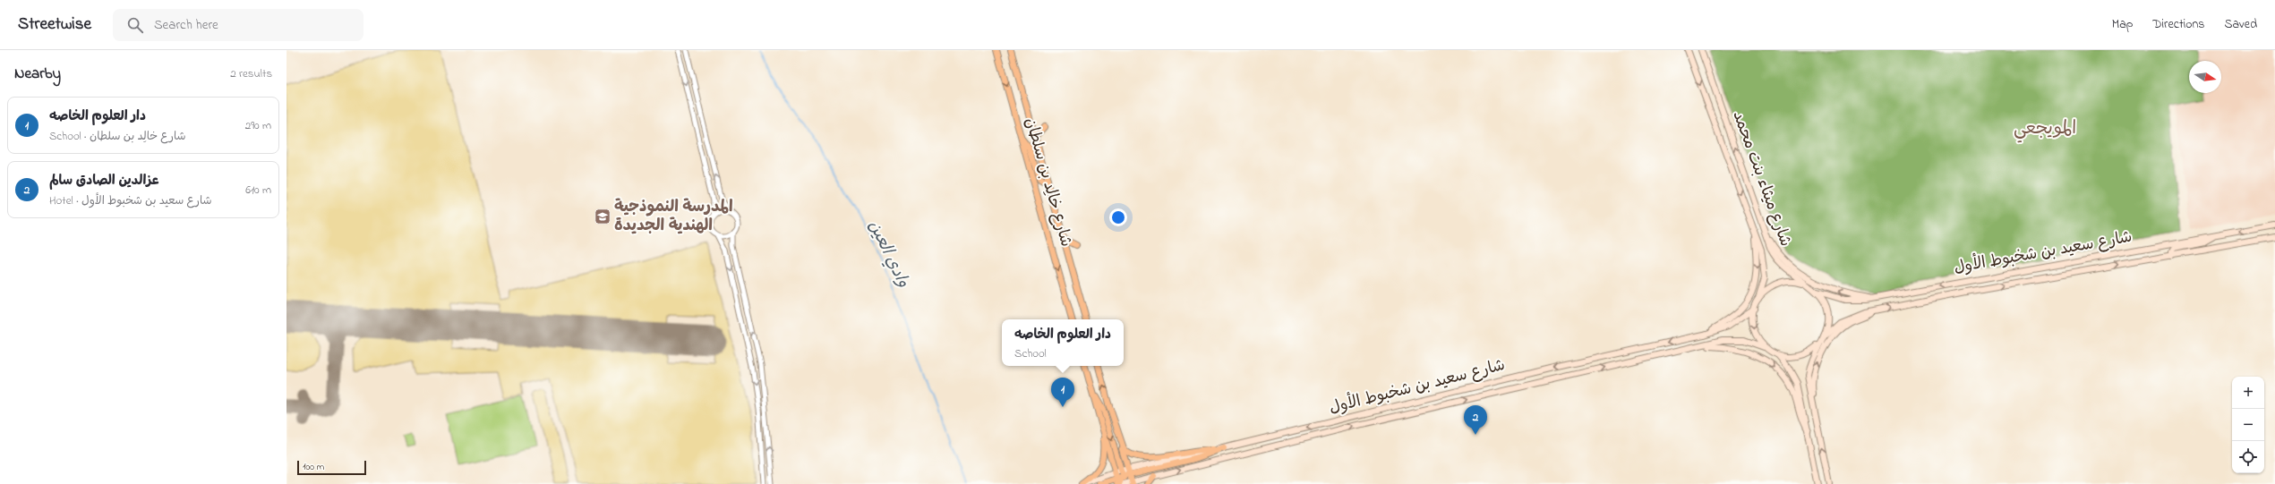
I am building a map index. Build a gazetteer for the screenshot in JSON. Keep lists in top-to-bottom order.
{
  "streets": {
    "main road": ["شارع ميثاء بنت محمد", "شارع خالِد بن سلطان", "شارع سعيد بن شخبوط الأول"]
  },
  "crossings": [
    ["شارع ميثاء بنت محمد", "شارع سعيد بن شخبوط الأول"]
  ],
  "districts": ["المويجعي"],
  "water": ["وادي العين"],
  "places": {
    "school or university": ["المدرسة النموذجية الهندية الجديدة"]
  },
  "scale_bar": "100 m",
  "north": "right",
  "page": {
    "header": "Streetwise",
    "search": "Search here",
    "nav": ["Map", "Directions", "Saved"],
    "heading": ["Nearby", "2 results"],
    "list": [
      {
        "mark": "1",
        "name": "دار العلوم الخاصه",
        "note": "School · شارع خالِد بن سلطان",
        "value": "290 m"
      },
      {
        "mark": "2",
        "name": "عزالدين الصادق سالم",
        "note": "Hotel · شارع سعيد بن شخبوط الأول",
        "value": "610 m"
      }
    ],
    "popup": ["دار العلوم الخاصه", "School"],
    "map_buttons": ["+", "−"],
    "pins": ["1", "2"],
    "scale": "100 m"
  }
}
